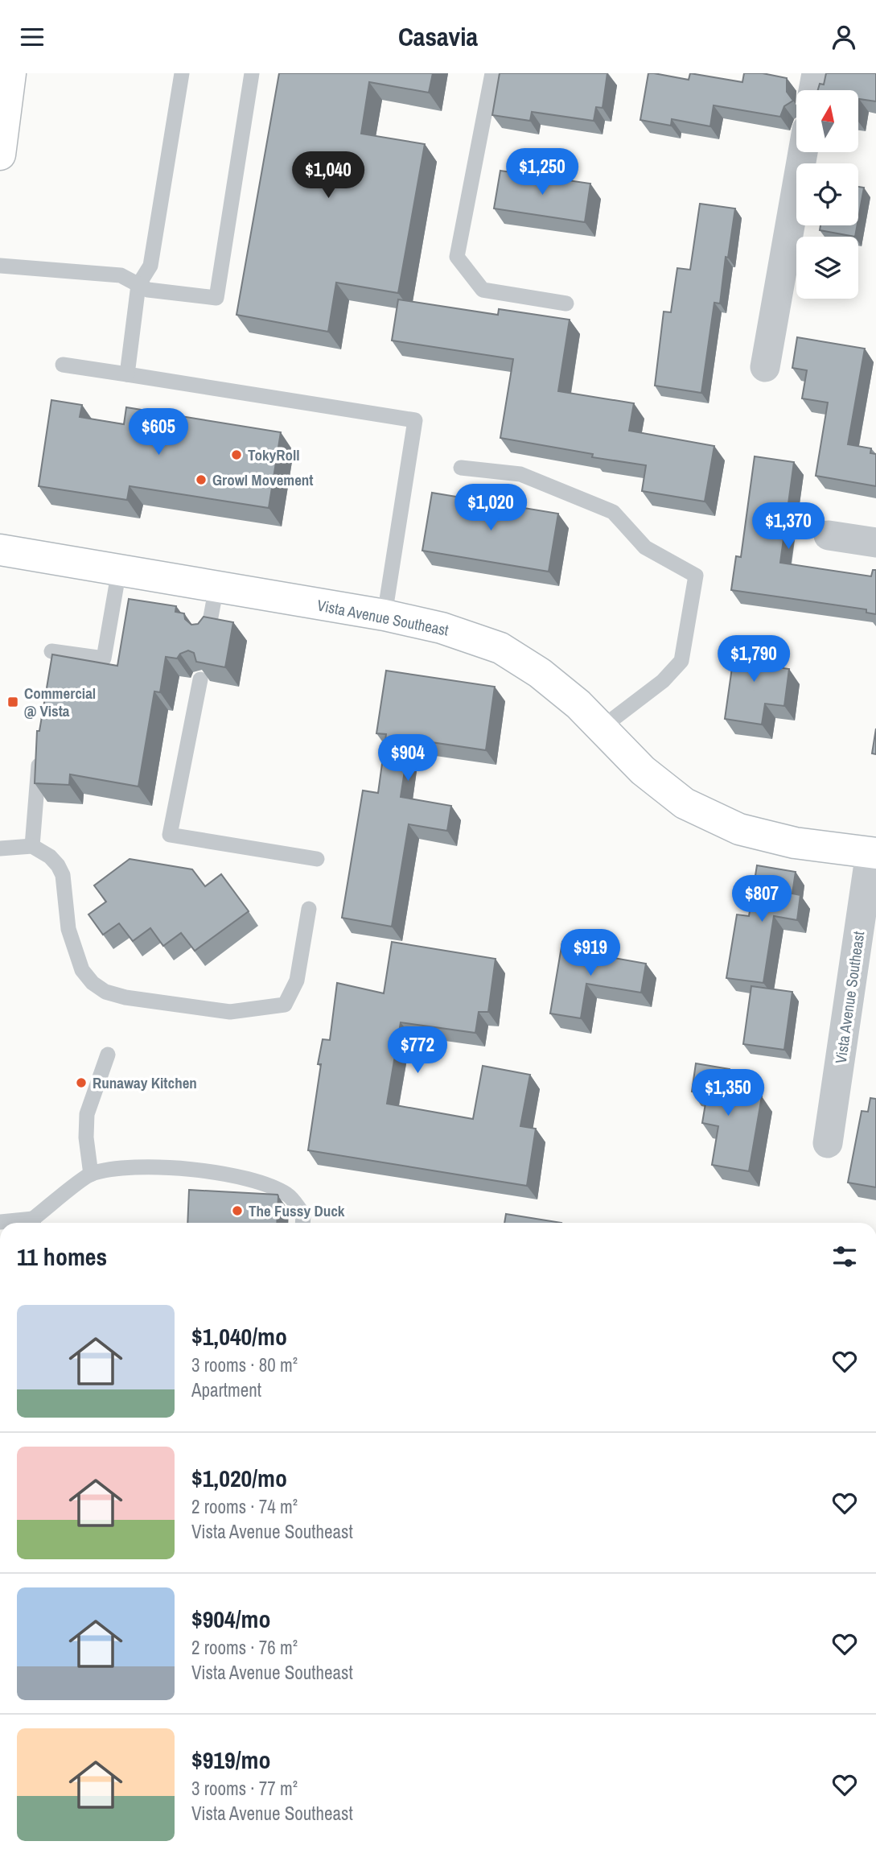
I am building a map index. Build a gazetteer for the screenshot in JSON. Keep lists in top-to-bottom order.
{
  "streets": {
    "main road": ["Vista Avenue Southeast"]
  },
  "places": {
    "other": [
      "TokyRoll",
      "Growl Movement",
      "Runaway Kitchen",
      "The Fussy Duck"
    ],
    "transit": ["Commercial @ Vista"]
  },
  "north": "top",
  "page": {
    "header": "Casavia",
    "price": [
      "$1,250",
      "$1,040",
      "$605",
      "$1,020",
      "$1,370",
      "$1,790",
      "$904",
      "$807",
      "$919",
      "$772",
      "$1,350"
    ],
    "heading": "11 homes",
    "list": [
      {
        "name": "$1,040/mo",
        "note": "3 rooms · 80 m² · Apartment"
      },
      {
        "name": "$1,020/mo",
        "note": "2 rooms · 74 m² · Vista Avenue Southeast"
      },
      {
        "name": "$904/mo",
        "note": "2 rooms · 76 m² · Vista Avenue Southeast"
      },
      {
        "name": "$919/mo",
        "note": "3 rooms · 77 m² · Vista Avenue Southeast"
      }
    ]
  }
}
